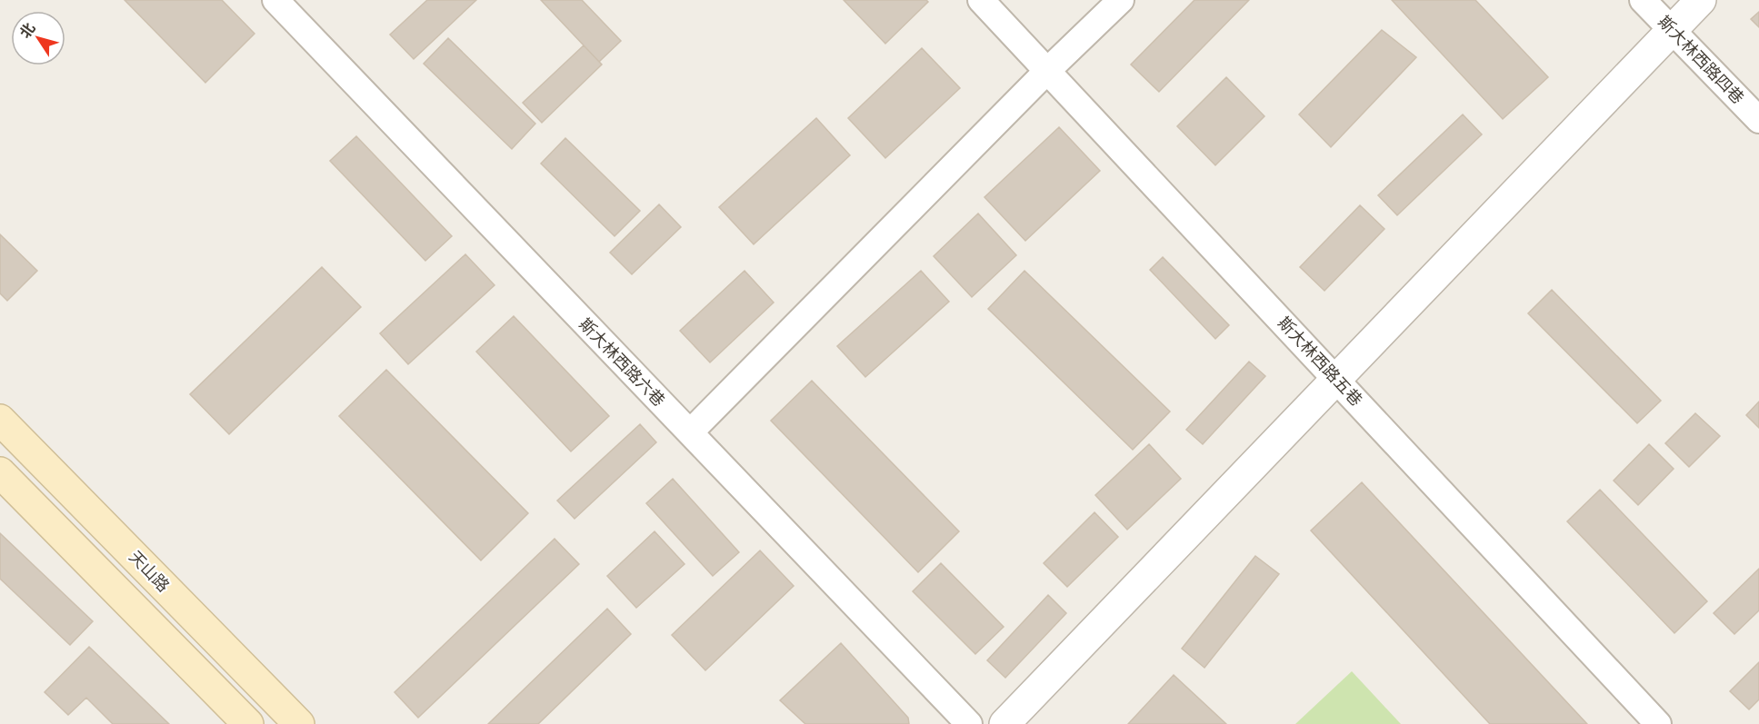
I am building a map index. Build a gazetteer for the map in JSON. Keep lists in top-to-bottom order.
{
  "streets": {
    "main road": ["天山路"],
    "street": ["斯大林西路四巷", "斯大林西路五巷", "斯大林西路六巷"]
  },
  "north": "top left"
}
